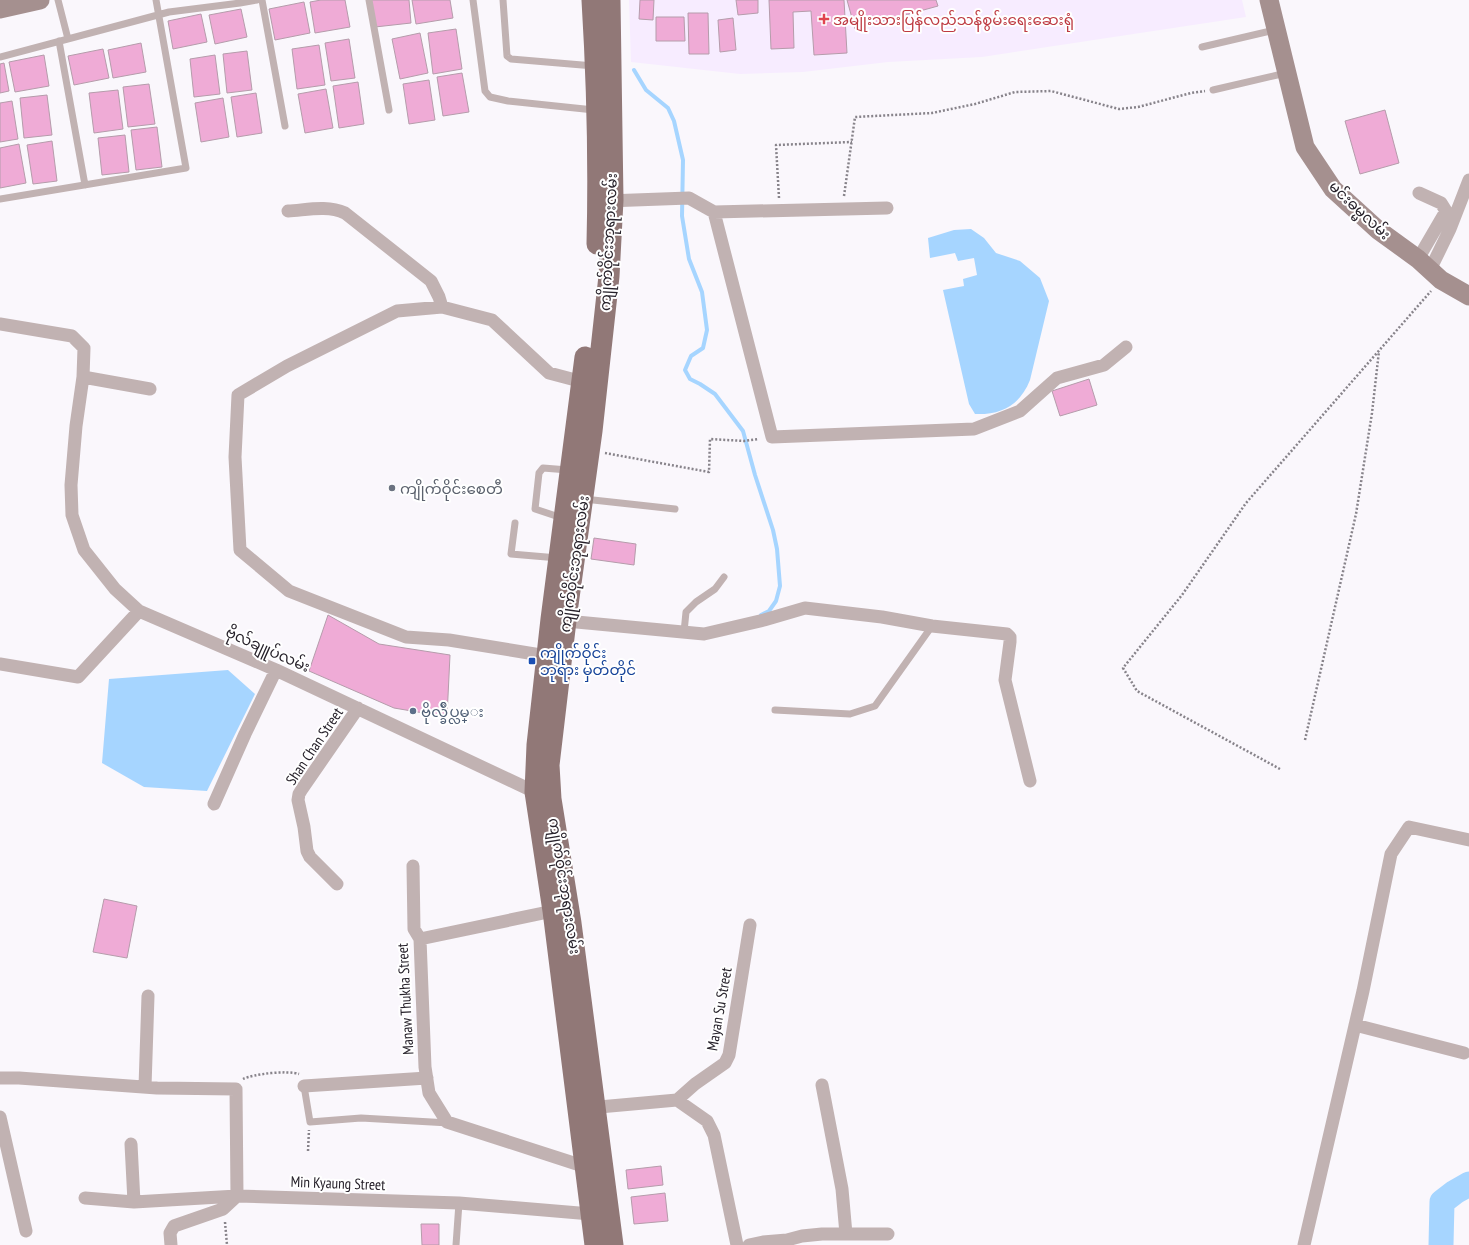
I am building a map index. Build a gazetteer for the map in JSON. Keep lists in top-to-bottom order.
{
  "streets": {
    "main road": ["မင်းဓမ္မလမ်း", "ကျိုက်ဝိုင်းဘုရားလမ်း"],
    "street": [
      "ဗိုလ်ချူပ်လမ်း",
      "Shan Chan Street",
      "Manaw Thukha Street",
      "Mayan Su Street",
      "Min Kyaung Street"
    ]
  },
  "crossings": [
    ["ကျိုက်ဝိုင်းဘုရားလမ်း", "ဗိုလ်ချူပ်လမ်း"],
    ["ကျိုက်ဝိုင်းဘုရားလမ်း", "Min Kyaung Street"],
    ["ဗိုလ်ချူပ်လမ်း", "Shan Chan Street"]
  ],
  "places": {
    "health": ["အမျိုးသားပြန်လည်သန်စွမ်းရေးဆေးရုံ"],
    "other": ["ကျိုက်ဝိုင်းစေတီ", "ဗိုလ္ခ်ဳပ္လမ္း"],
    "transit": ["ကျိုက်ဝိုင်း ဘုရား မှတ်တိုင်"]
  }
}
